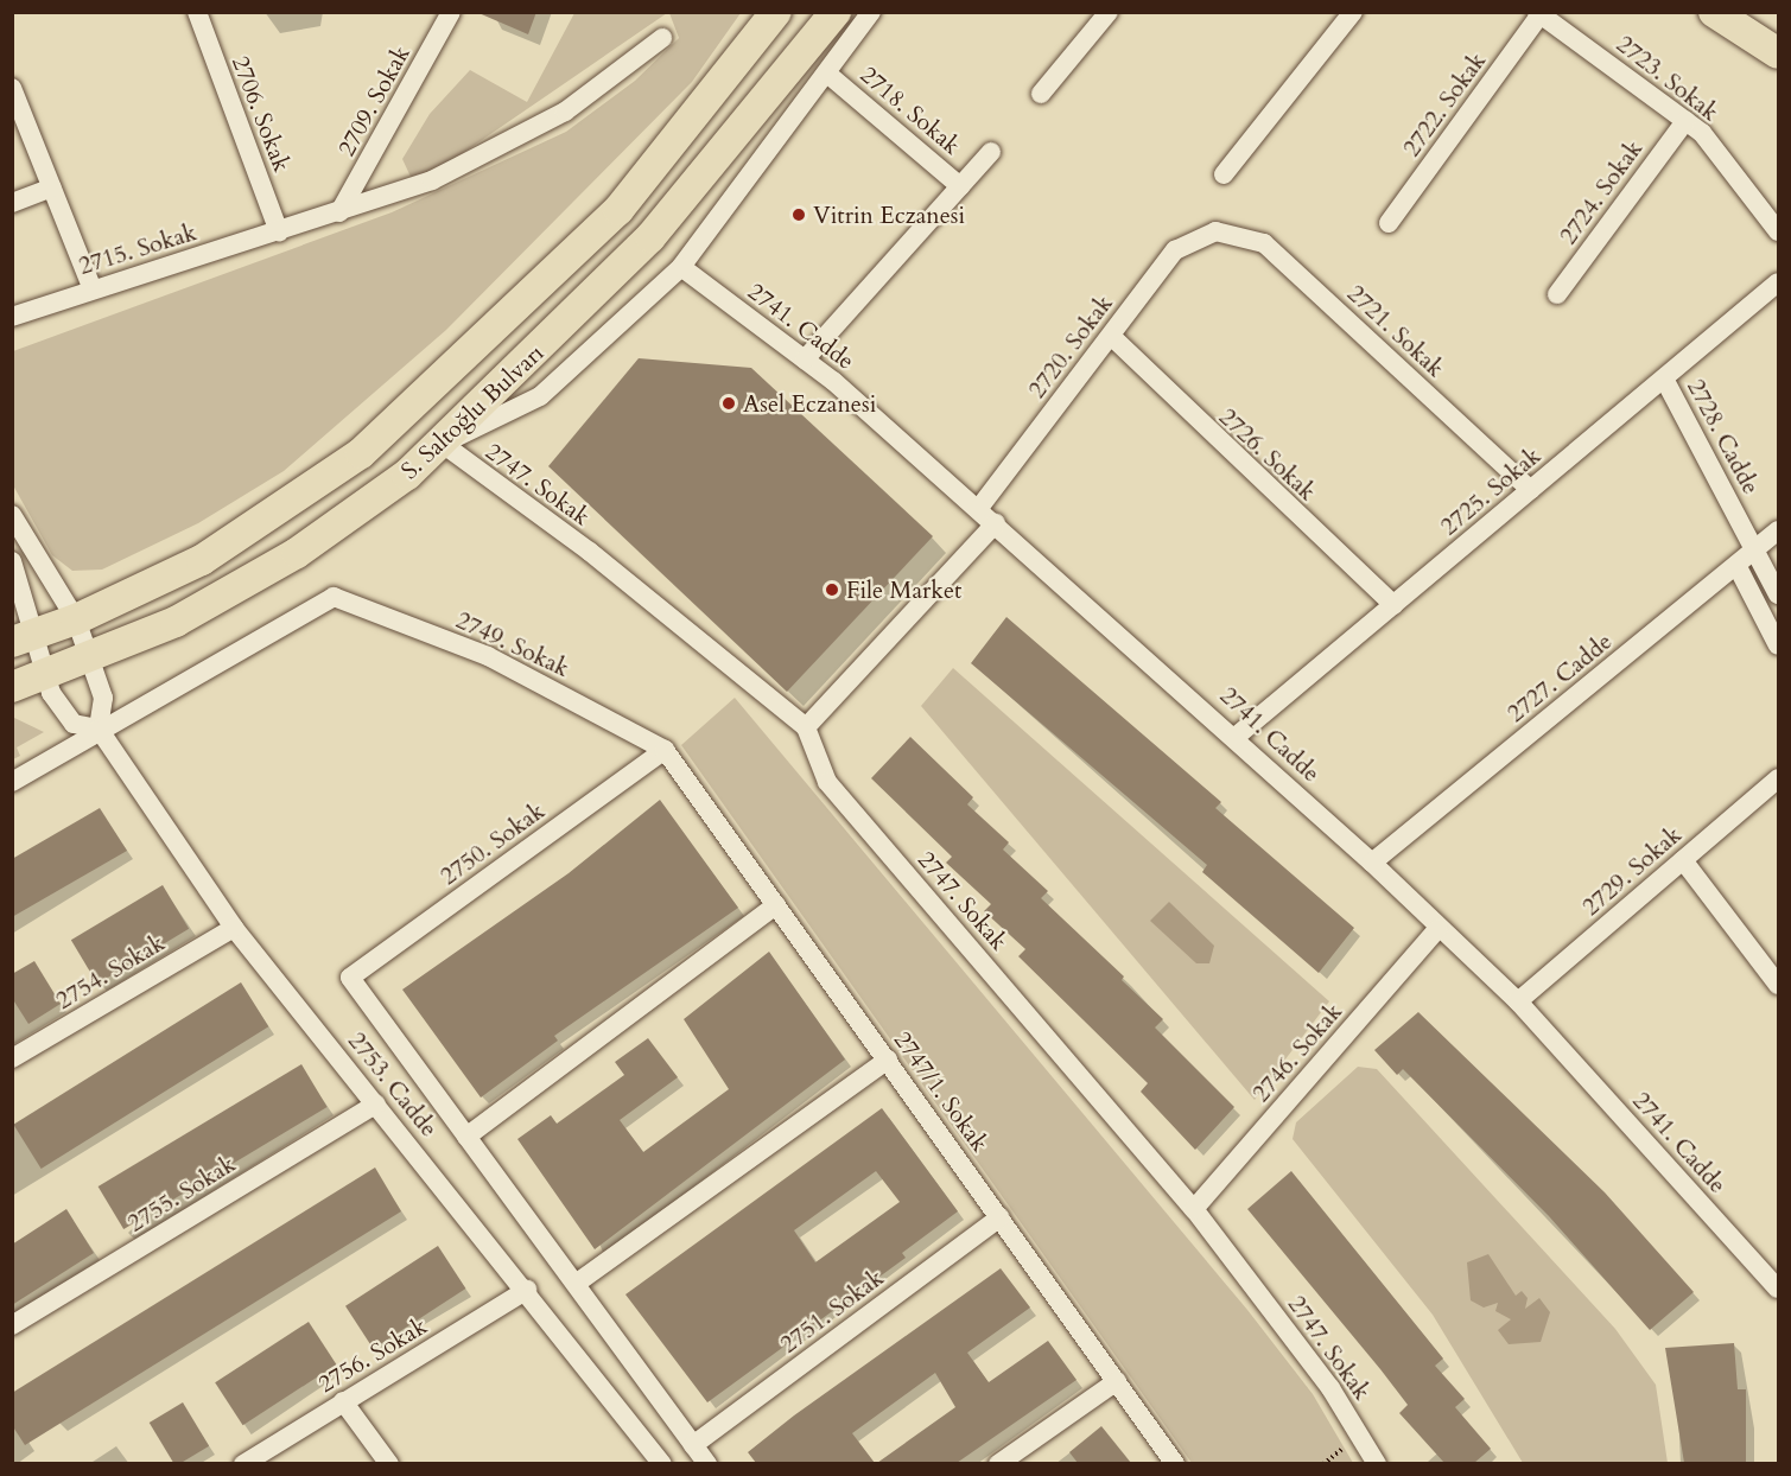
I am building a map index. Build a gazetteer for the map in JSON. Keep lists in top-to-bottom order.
{
  "streets": {
    "main road": ["S. Saltoğlu Bulvarı"],
    "street": [
      "2723. Sokak",
      "2709. Sokak",
      "2722. Sokak",
      "2718. Sokak",
      "2706. Sokak",
      "2724. Sokak",
      "2715. Sokak",
      "2741. Cadde",
      "2721. Sokak",
      "2720. Sokak",
      "2728. Cadde",
      "2726. Sokak",
      "2747. Sokak",
      "2725. Sokak",
      "2749. Sokak",
      "2727. Cadde",
      "2750. Sokak",
      "2729. Sokak",
      "2754. Sokak",
      "2746. Sokak",
      "2753. Cadde",
      "2747/1. Sokak",
      "2755. Sokak",
      "2751. Sokak",
      "2756. Sokak"
    ]
  },
  "crossings": [
    ["2723. Sokak", "2722. Sokak"],
    ["2723. Sokak", "2724. Sokak"],
    ["2709. Sokak", "2715. Sokak"],
    ["2706. Sokak", "2715. Sokak"],
    ["2741. Cadde", "2720. Sokak"],
    ["2741. Cadde", "2725. Sokak"],
    ["2741. Cadde", "2727. Cadde"],
    ["2741. Cadde", "2729. Sokak"],
    ["2741. Cadde", "2746. Sokak"],
    ["2721. Sokak", "2720. Sokak"],
    ["2721. Sokak", "2725. Sokak"],
    ["2720. Sokak", "2726. Sokak"],
    ["S. Saltoğlu Bulvarı", "2747. Sokak"],
    ["2728. Cadde", "2725. Sokak"],
    ["2728. Cadde", "2727. Cadde"],
    ["2726. Sokak", "2725. Sokak"],
    ["2747. Sokak", "2746. Sokak"],
    ["2749. Sokak", "2750. Sokak"],
    ["2749. Sokak", "2753. Cadde"],
    ["2749. Sokak", "2747/1. Sokak"],
    ["2750. Sokak", "2747/1. Sokak"],
    ["2754. Sokak", "2753. Cadde"],
    ["2753. Cadde", "2755. Sokak"],
    ["2753. Cadde", "2756. Sokak"],
    ["2747/1. Sokak", "2751. Sokak"]
  ],
  "places": ["Vitrin Eczanesi", "Asel Eczanesi", "File Market"]
}
